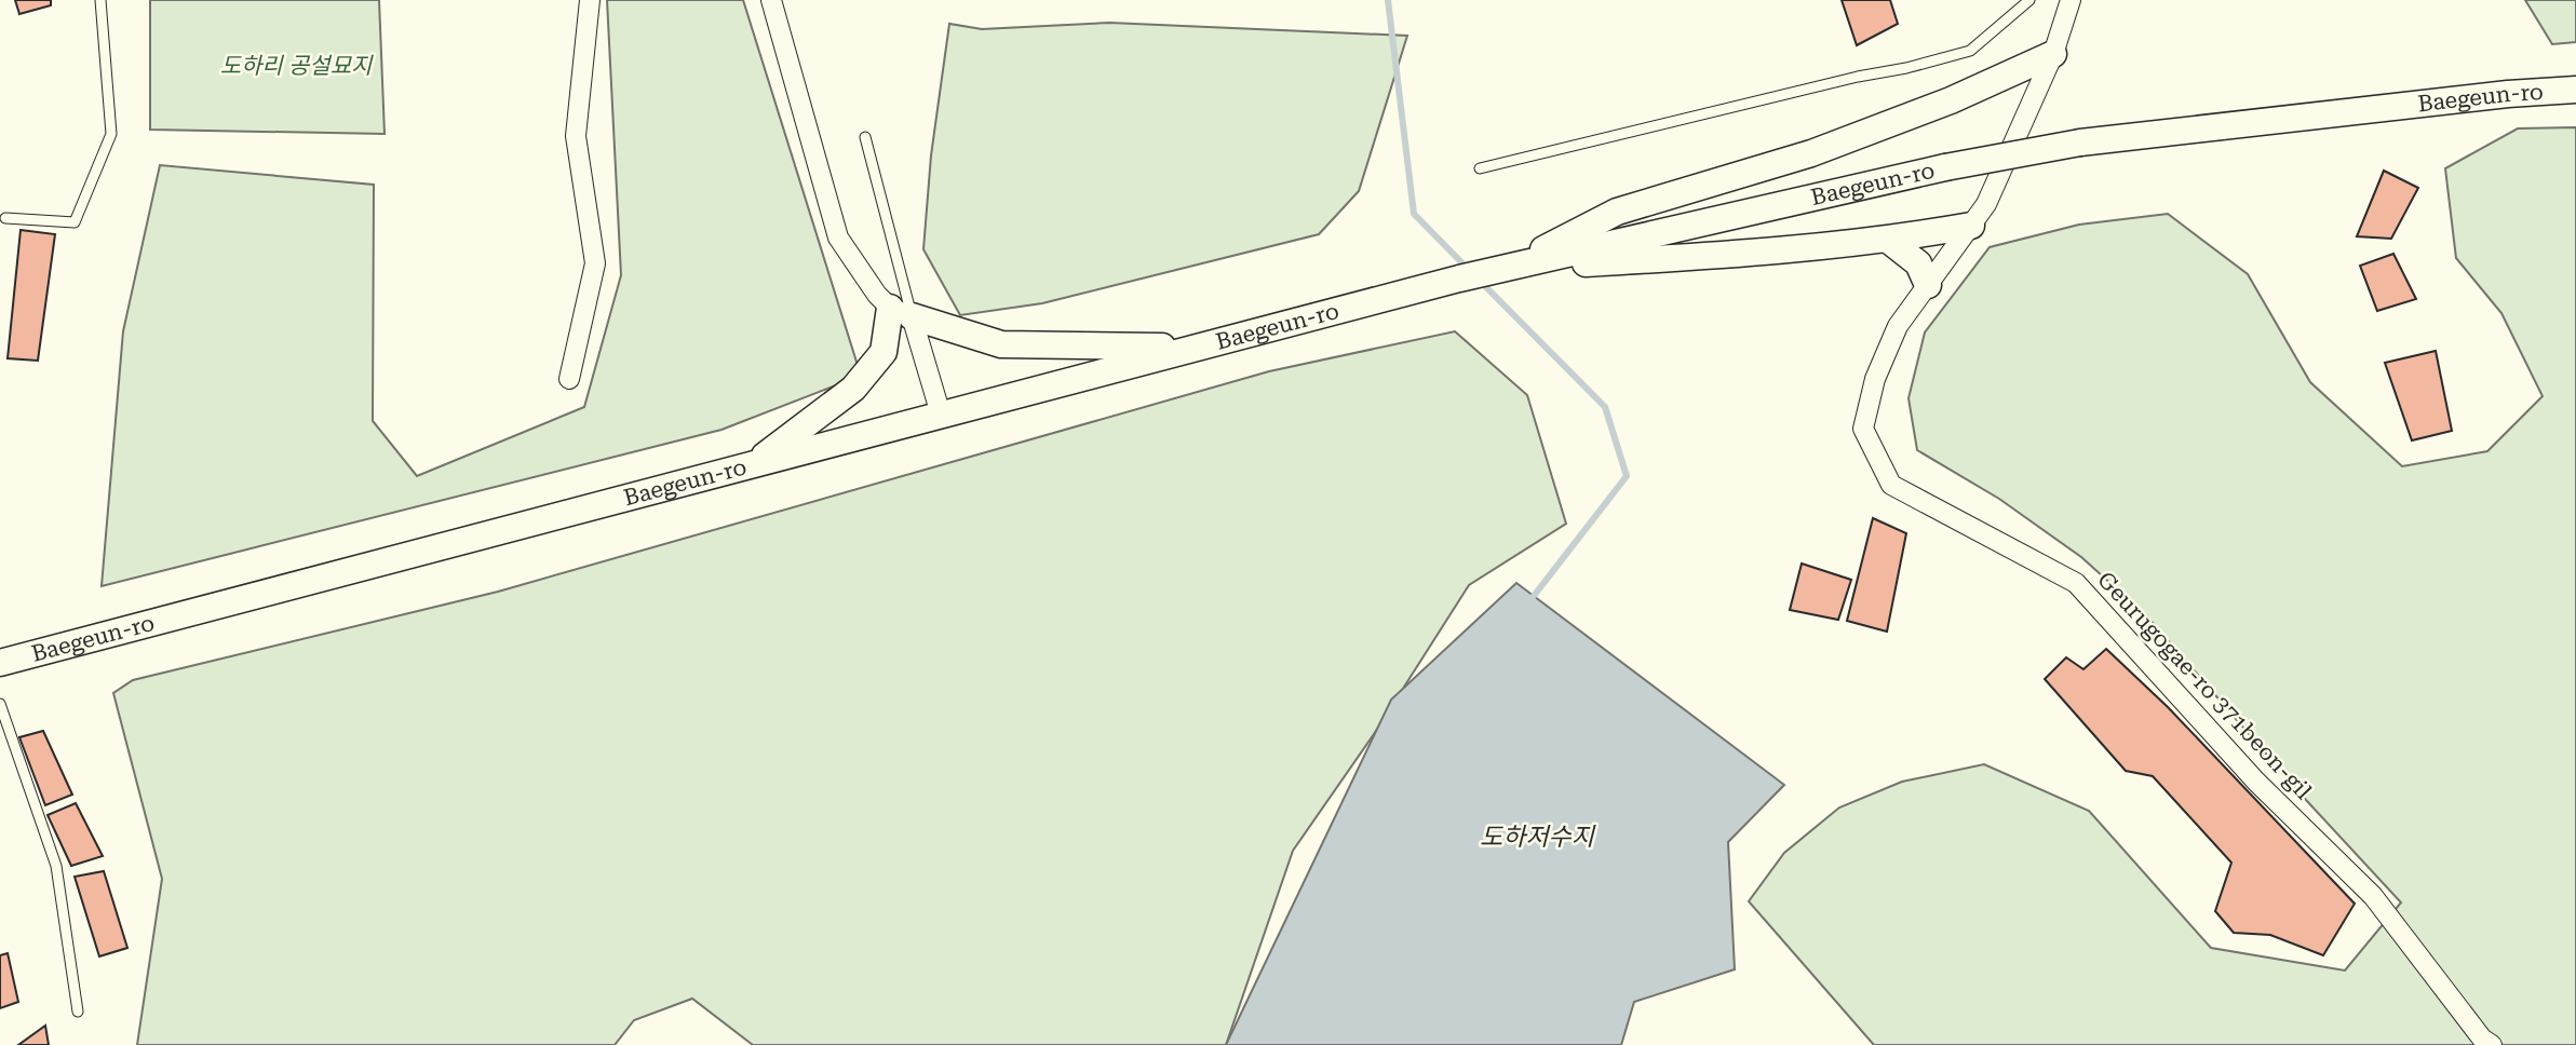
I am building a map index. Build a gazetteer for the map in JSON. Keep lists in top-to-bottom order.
{
  "streets": {
    "main road": ["Baegeun-ro"],
    "street": ["Geurugogae-ro 371beon-gil"]
  },
  "water": ["도하저수지"],
  "parks": ["도하리 공설묘지"]
}
